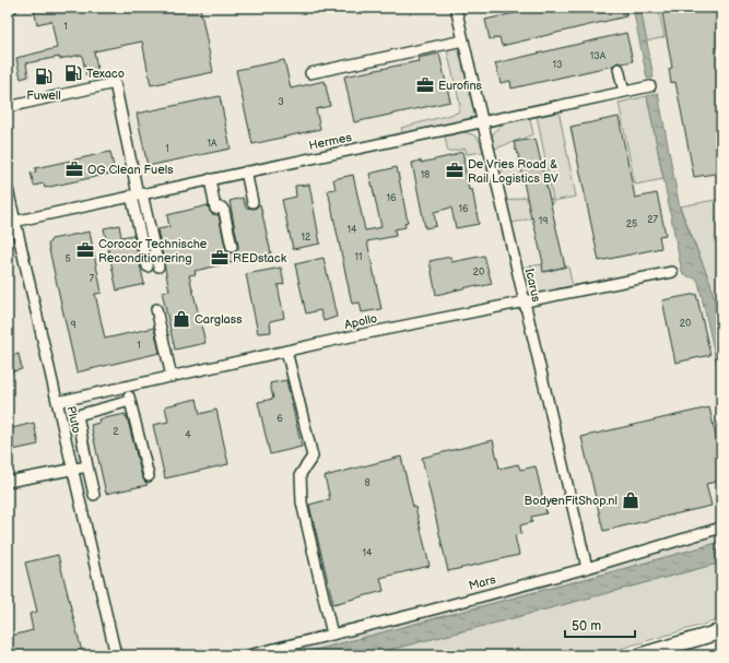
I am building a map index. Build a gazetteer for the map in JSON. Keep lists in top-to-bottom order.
{
  "streets": {
    "street": [
      "Hermes",
      "Icarus",
      "Apollo",
      "Pluto",
      "Mars"
    ]
  },
  "crossings": [
    ["Hermes", "Icarus"],
    ["Hermes", "Pluto"],
    ["Icarus", "Apollo"],
    ["Icarus", "Mars"],
    ["Apollo", "Pluto"]
  ],
  "places": {
    "fuel station": ["Texaco", "Fuwell"],
    "office": [
      "Eurofins",
      "OG Clean Fuels",
      "De Vries Road & Rail Logistics BV",
      "Corocor Technische Reconditionering",
      "REDstack"
    ],
    "shop": ["Carglass", "BodyenFitShop.nl"]
  },
  "house_numbers": [
    "1",
    "13A",
    "13",
    "3",
    "1A",
    "1",
    "18",
    "16",
    "16",
    "27",
    "19",
    "25",
    "14",
    "12",
    "11",
    "5",
    "20",
    "7",
    "20",
    "9",
    "1",
    "6",
    "2",
    "4",
    "8",
    "14"
  ],
  "scale_bar": "50 m"
}
